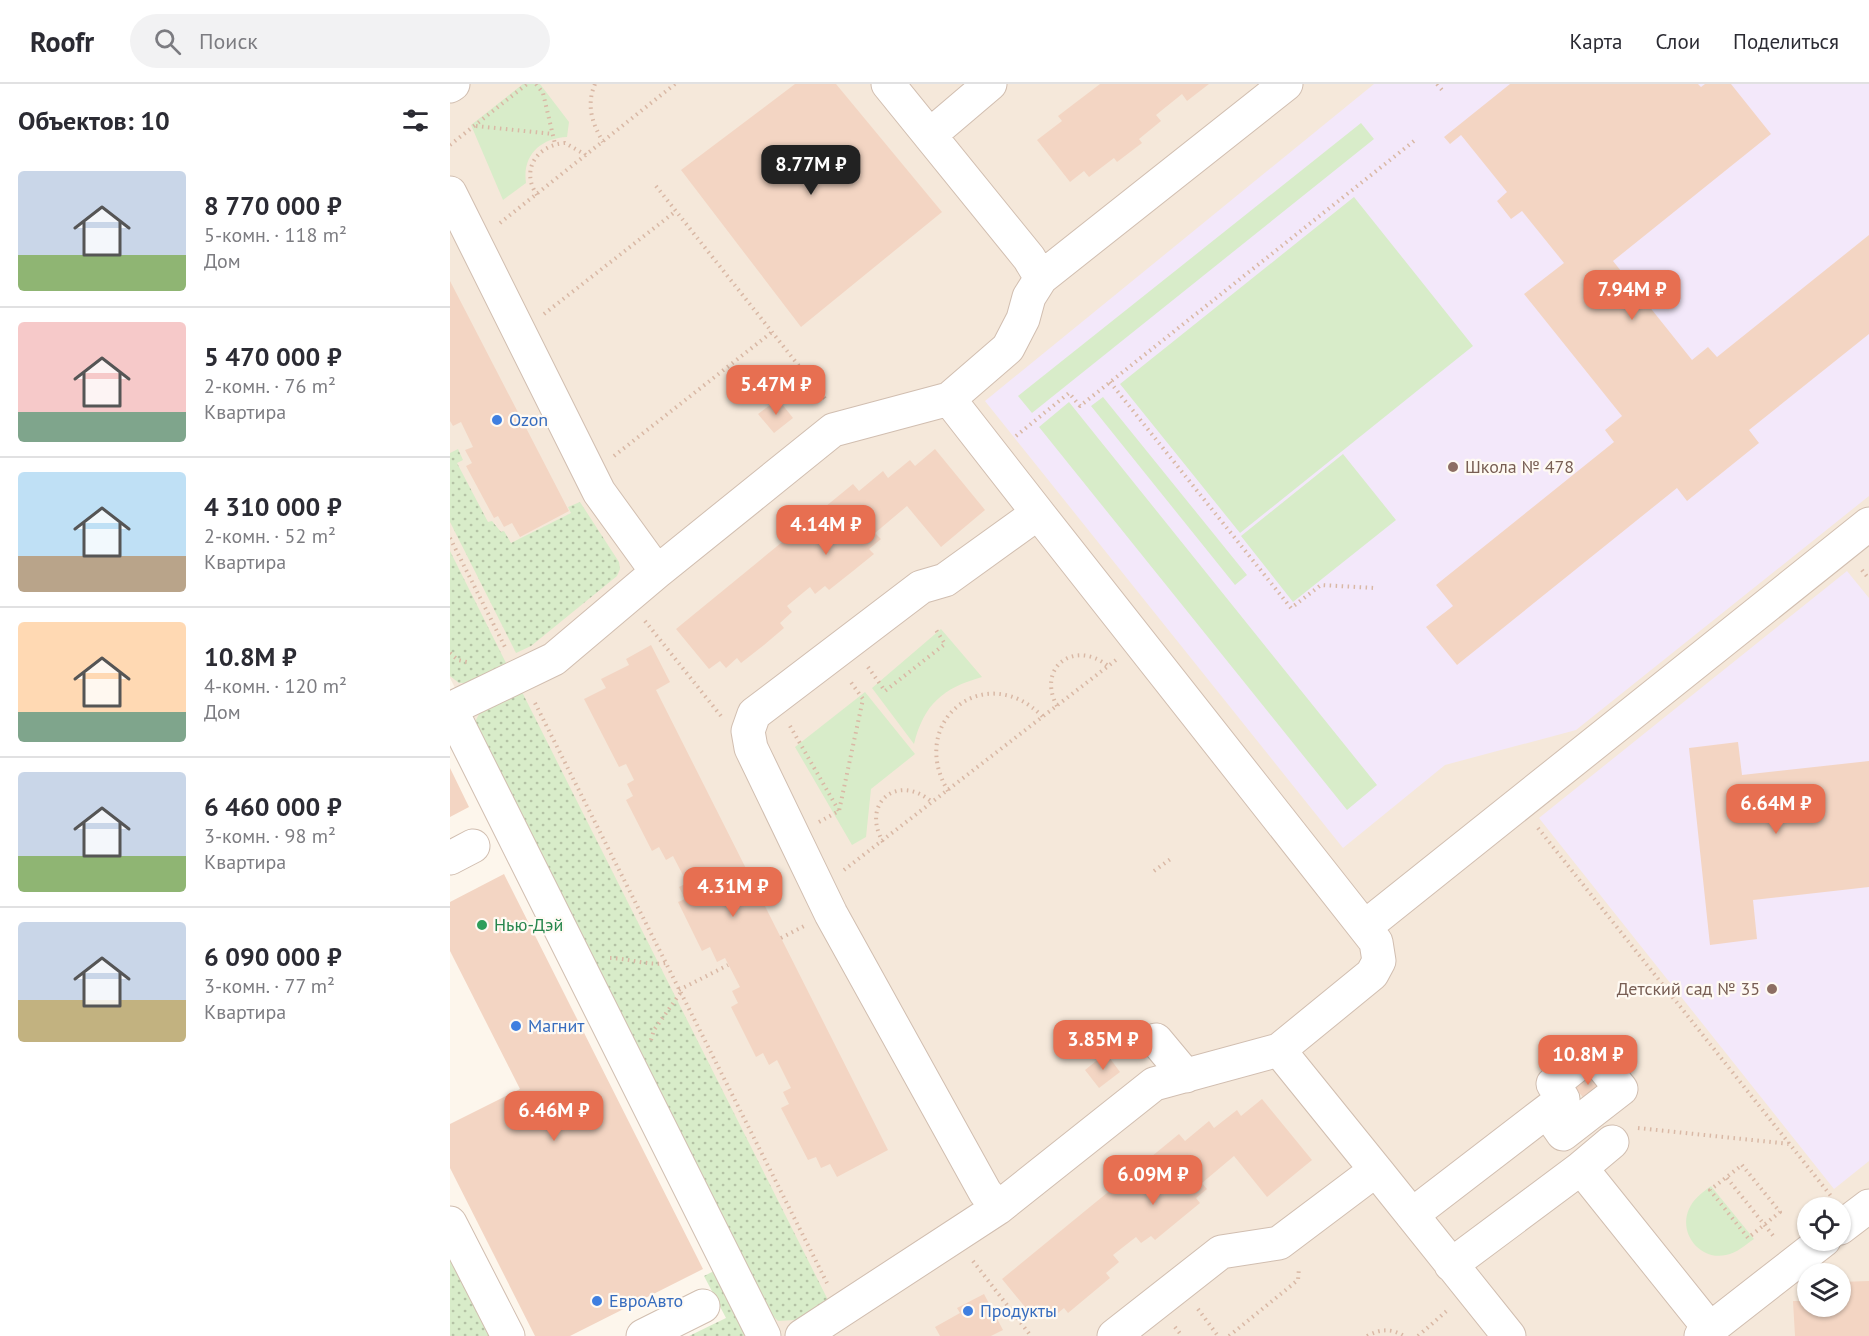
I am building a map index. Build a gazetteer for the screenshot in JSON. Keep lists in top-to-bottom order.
{
  "places": [
    "Ozon",
    "Школа № 478",
    "Нью-Дэй",
    "Детский сад № 35",
    "Магнит",
    "ЕвроАвто",
    "Продукты"
  ],
  "page": {
    "header": "Roofr",
    "search": "Поиск",
    "nav": ["Карта", "Слои", "Поделиться"],
    "heading": "Объектов: 10",
    "price": [
      "8.77M ₽",
      "7.94M ₽",
      "5.47M ₽",
      "4.14M ₽",
      "6.64M ₽",
      "4.31M ₽",
      "3.85M ₽",
      "10.8M ₽",
      "6.46M ₽",
      "6.09M ₽"
    ],
    "list": [
      {
        "name": "8 770 000 ₽",
        "note": "5-комн. · 118 m² · Дом"
      },
      {
        "name": "5 470 000 ₽",
        "note": "2-комн. · 76 m² · Квартира"
      },
      {
        "name": "4 310 000 ₽",
        "note": "2-комн. · 52 m² · Квартира"
      },
      {
        "name": "10.8M ₽",
        "note": "4-комн. · 120 m² · Дом"
      },
      {
        "name": "6 460 000 ₽",
        "note": "3-комн. · 98 m² · Квартира"
      },
      {
        "name": "6 090 000 ₽",
        "note": "3-комн. · 77 m² · Квартира"
      }
    ]
  }
}
